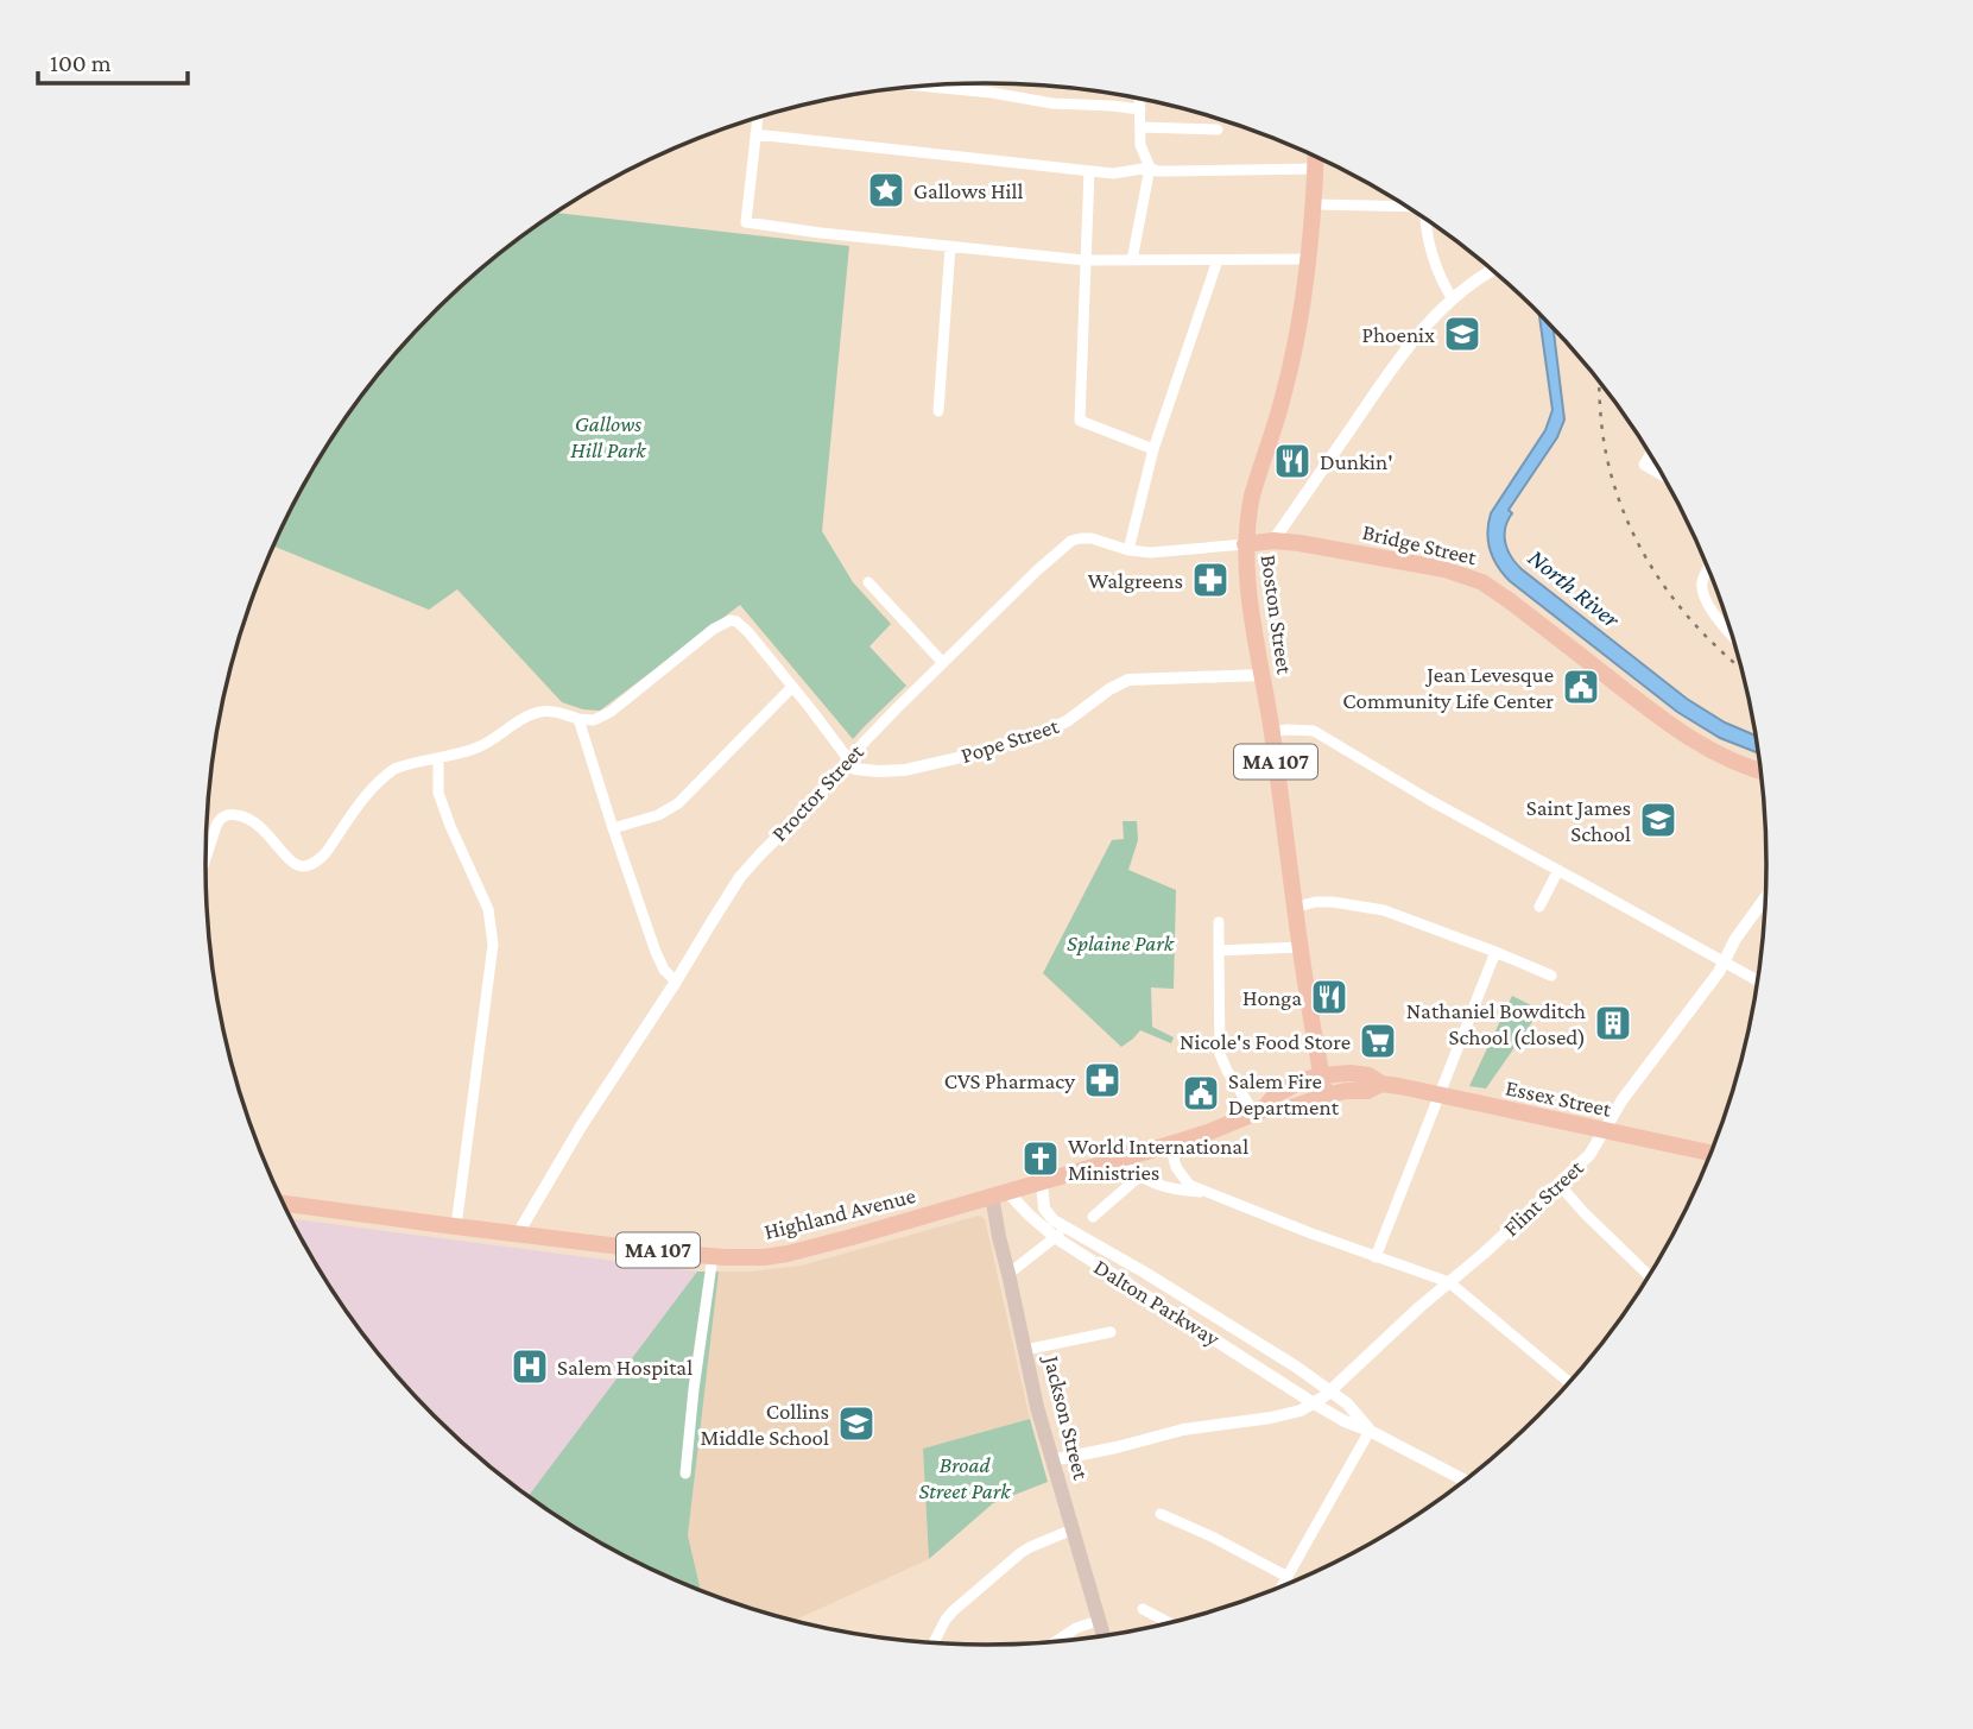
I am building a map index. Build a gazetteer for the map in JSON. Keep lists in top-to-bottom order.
{
  "streets": {
    "main road": [
      "Bridge Street",
      "Boston Street",
      "MA 107",
      "Essex Street",
      "Highland Avenue",
      "Jackson Street"
    ],
    "street": [
      "Pope Street",
      "Proctor Street",
      "Flint Street",
      "Dalton Parkway"
    ]
  },
  "crossings": [
    ["Bridge Street", "Boston Street"],
    ["Bridge Street", "Proctor Street"],
    ["Boston Street", "Pope Street"],
    ["Boston Street", "Proctor Street"],
    ["Boston Street", "Essex Street"],
    ["Pope Street", "Proctor Street"],
    ["Proctor Street", "Highland Avenue"],
    ["Essex Street", "Flint Street"],
    ["Essex Street", "Highland Avenue"],
    ["Flint Street", "Dalton Parkway"],
    ["Flint Street", "Jackson Street"],
    ["Highland Avenue", "Dalton Parkway"],
    ["Highland Avenue", "Jackson Street"],
    ["Dalton Parkway", "Jackson Street"]
  ],
  "water": ["North River"],
  "parks": ["Gallows Hill Park", "Splaine Park", "Broad Street Park"],
  "places": {
    "place": ["Gallows Hill"],
    "school or university": ["Phoenix", "Saint James School", "Collins Middle School"],
    "restaurant": ["Dunkin'", "Honga"],
    "pharmacy": ["Walgreens", "CVS Pharmacy"],
    "public building": ["Jean Levesque Community Life Center", "Salem Fire Department"],
    "building": ["Nathaniel Bowditch School (closed)"],
    "supermarket": ["Nicole's Food Store"],
    "church": ["World International Ministries"],
    "hospital": ["Salem Hospital"]
  },
  "scale_bar": "100 m"
}
